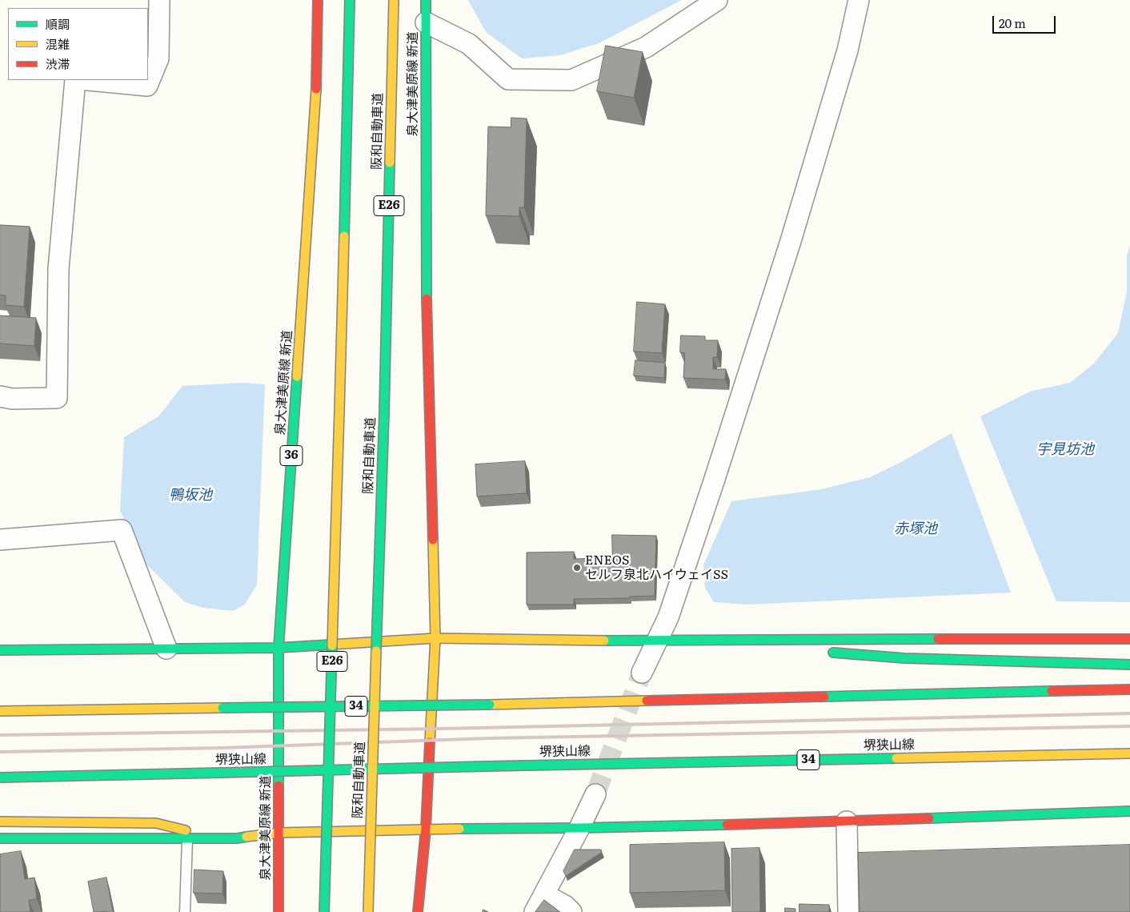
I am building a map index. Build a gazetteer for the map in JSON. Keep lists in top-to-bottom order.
{
  "streets": {
    "main road": [
      "泉大津美原線 新道",
      "阪和自動車道",
      "E26",
      "36",
      "34",
      "堺狭山線"
    ]
  },
  "water": ["宇見坊池", "鴨坂池", "赤塚池"],
  "places": ["ENEOS セルフ泉北ハイウェイSS"],
  "legend": ["順調", "混雑", "渋滞"],
  "scale_bar": "20 m"
}
